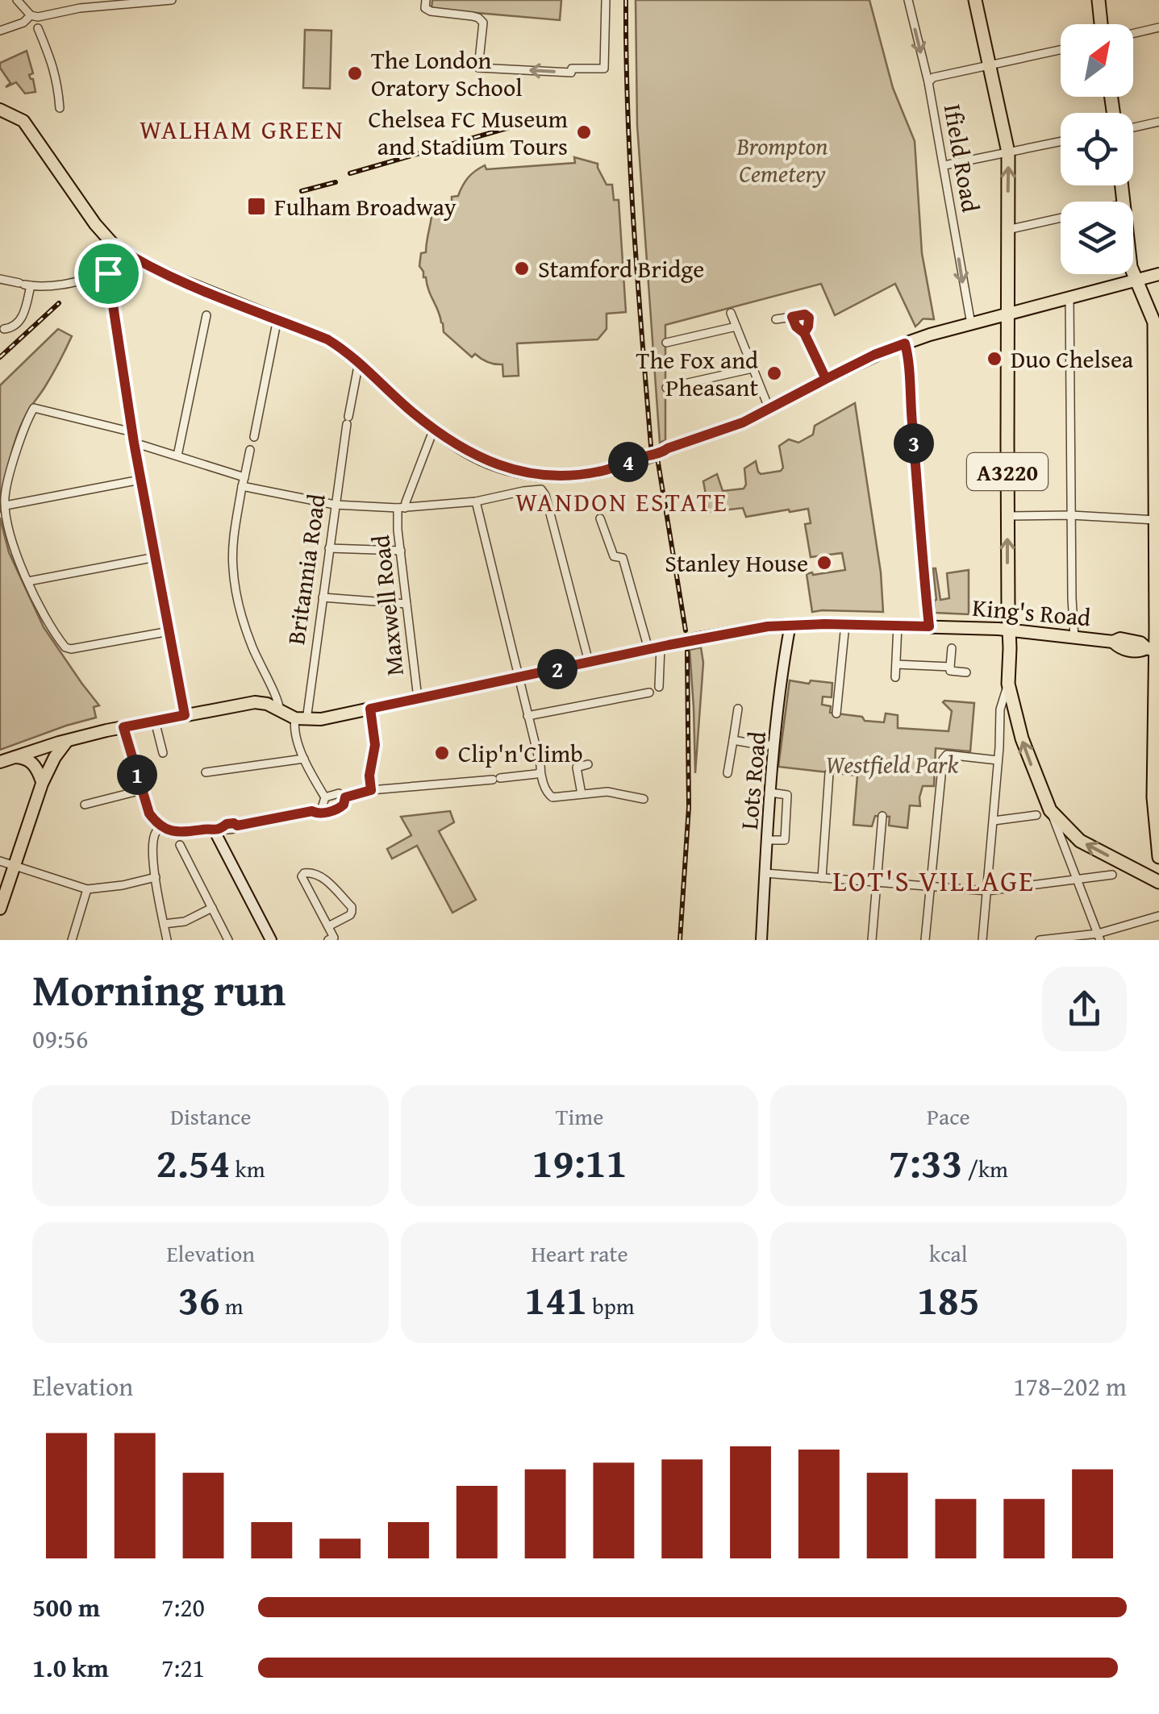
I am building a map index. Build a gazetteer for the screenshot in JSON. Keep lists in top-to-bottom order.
{
  "streets": {
    "highway": ["A3220"],
    "main road": ["King's Road"],
    "street": [
      "Ifield Road",
      "Britannia Road",
      "Maxwell Road",
      "Lots Road"
    ]
  },
  "crossings": [
    ["A3220", "King's Road"],
    ["Britannia Road", "King's Road"],
    ["Maxwell Road", "King's Road"],
    ["King's Road", "Lots Road"]
  ],
  "one_way": ["Ifield Road"],
  "districts": ["WALHAM GREEN", "WANDON ESTATE", "LOT'S VILLAGE"],
  "parks": ["Brompton Cemetery", "Westfield Park"],
  "places": {
    "other": [
      "The London Oratory School",
      "Chelsea FC Museum and Stadium Tours",
      "Stamford Bridge",
      "Duo Chelsea",
      "The Fox and Pheasant",
      "Stanley House",
      "Clip'n'Climb"
    ],
    "transit": ["Fulham Broadway"]
  },
  "north": "top right",
  "page": {
    "pins": [
      "3",
      "4",
      "2",
      "1"
    ],
    "heading": ["Morning run", "09:56"],
    "stats": [
      ["Distance", "2.54 km"],
      ["Time", "19:11"],
      ["Pace", "7:33 /km"],
      ["Elevation", "36 m"],
      ["Heart rate", "141 bpm"],
      ["kcal", "185"]
    ],
    "chart": ["Elevation", "178–202 m"],
    "list": [
      {
        "name": "500 m",
        "note": "7:20"
      },
      {
        "name": "1.0 km",
        "note": "7:21"
      }
    ]
  }
}
